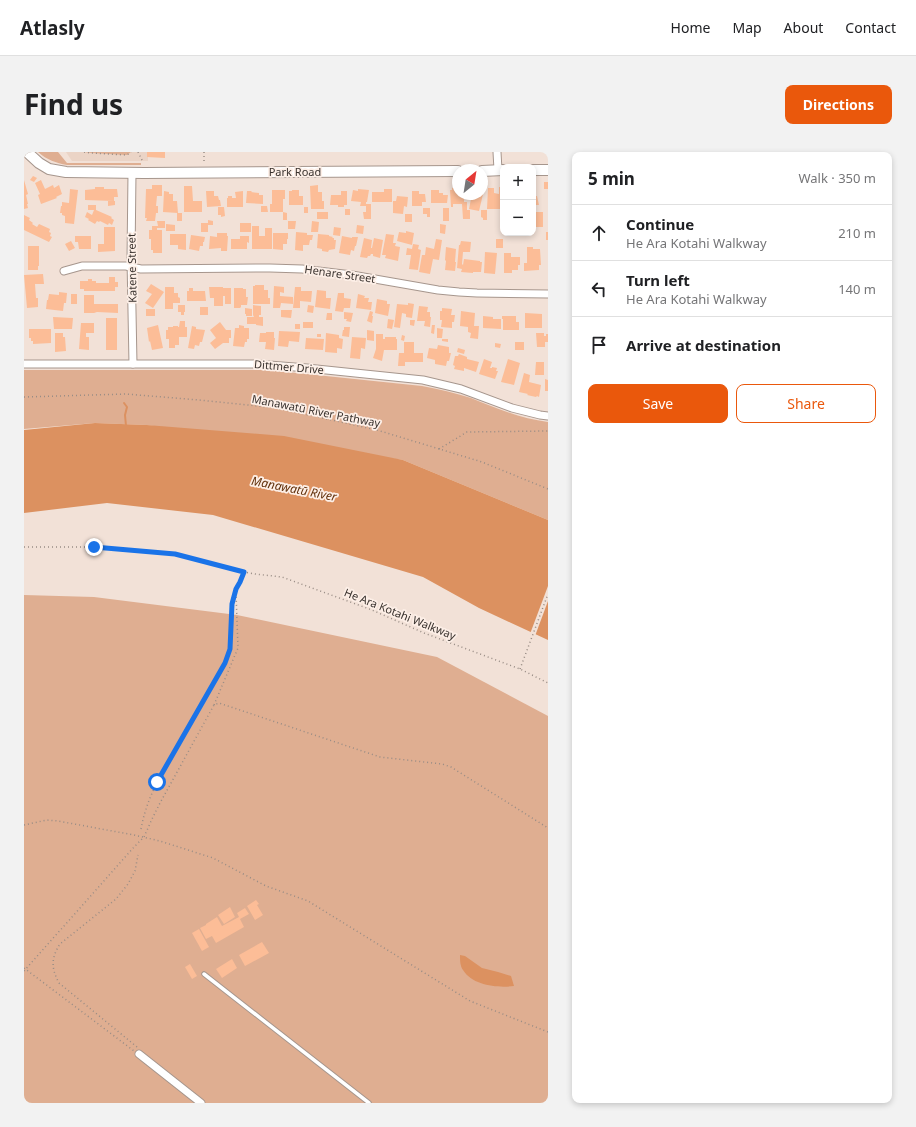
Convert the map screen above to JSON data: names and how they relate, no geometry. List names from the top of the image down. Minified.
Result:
{"streets":{"main road":["Park Road"],"street":["Katene Street","Henare Street","Dittmer Drive"],"path":["Manawatū River Pathway","He Ara Kotahi Walkway"]},"crossings":[["Park Road","Katene Street"],["Katene Street","Henare Street"],["Katene Street","Dittmer Drive"]],"water":["Manawatū River"],"north":"top right","page":{"header":"Atlasly","nav":["Home","Map","About","Contact"],"title":"Find us","buttons":["Directions",["Save","Share"]],"heading":["5 min","Walk · 350 m"],"map_buttons":["+","−"],"list":[["Continue","He Ara Kotahi Walkway","210 m"],["Turn left","He Ara Kotahi Walkway","140 m"],"Arrive at destination"]}}
